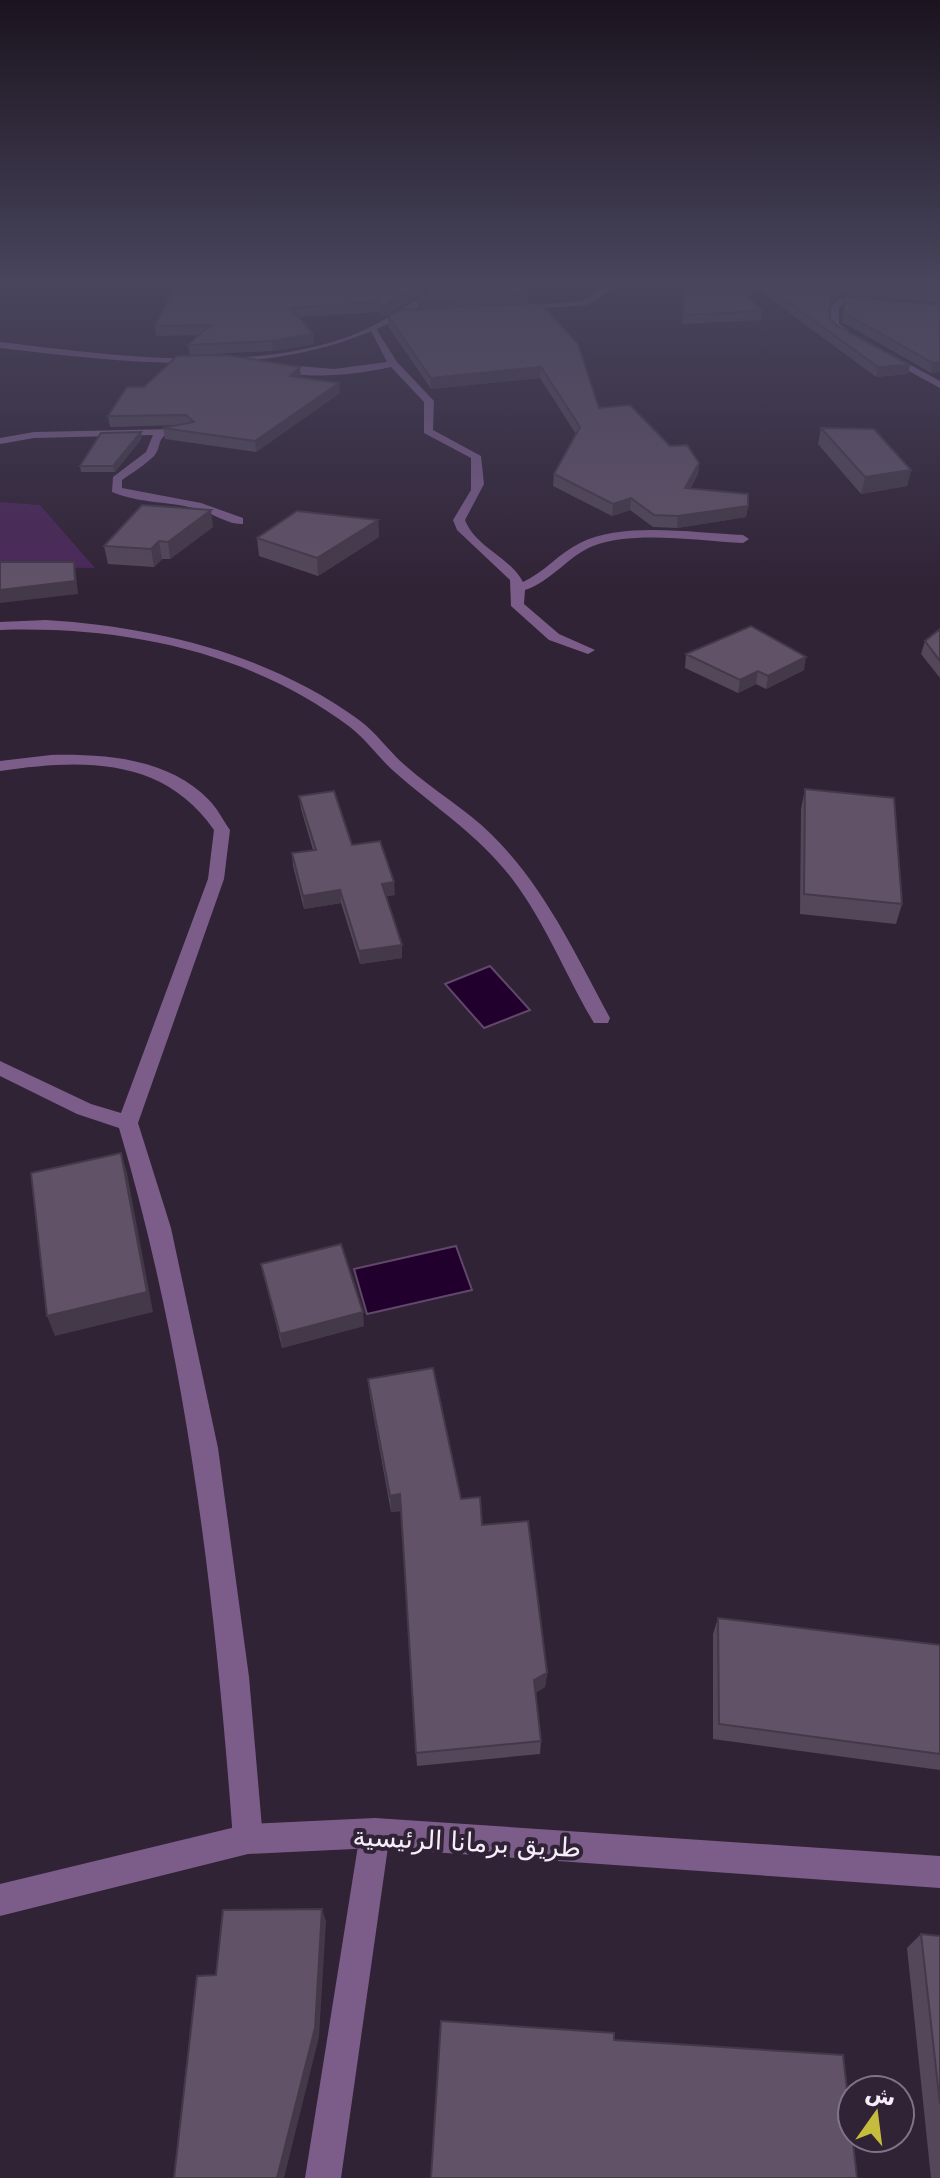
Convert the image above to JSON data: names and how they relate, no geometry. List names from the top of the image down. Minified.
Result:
{"streets":{"street":["طريق برمانا الرئيسية"]},"north":"top"}
